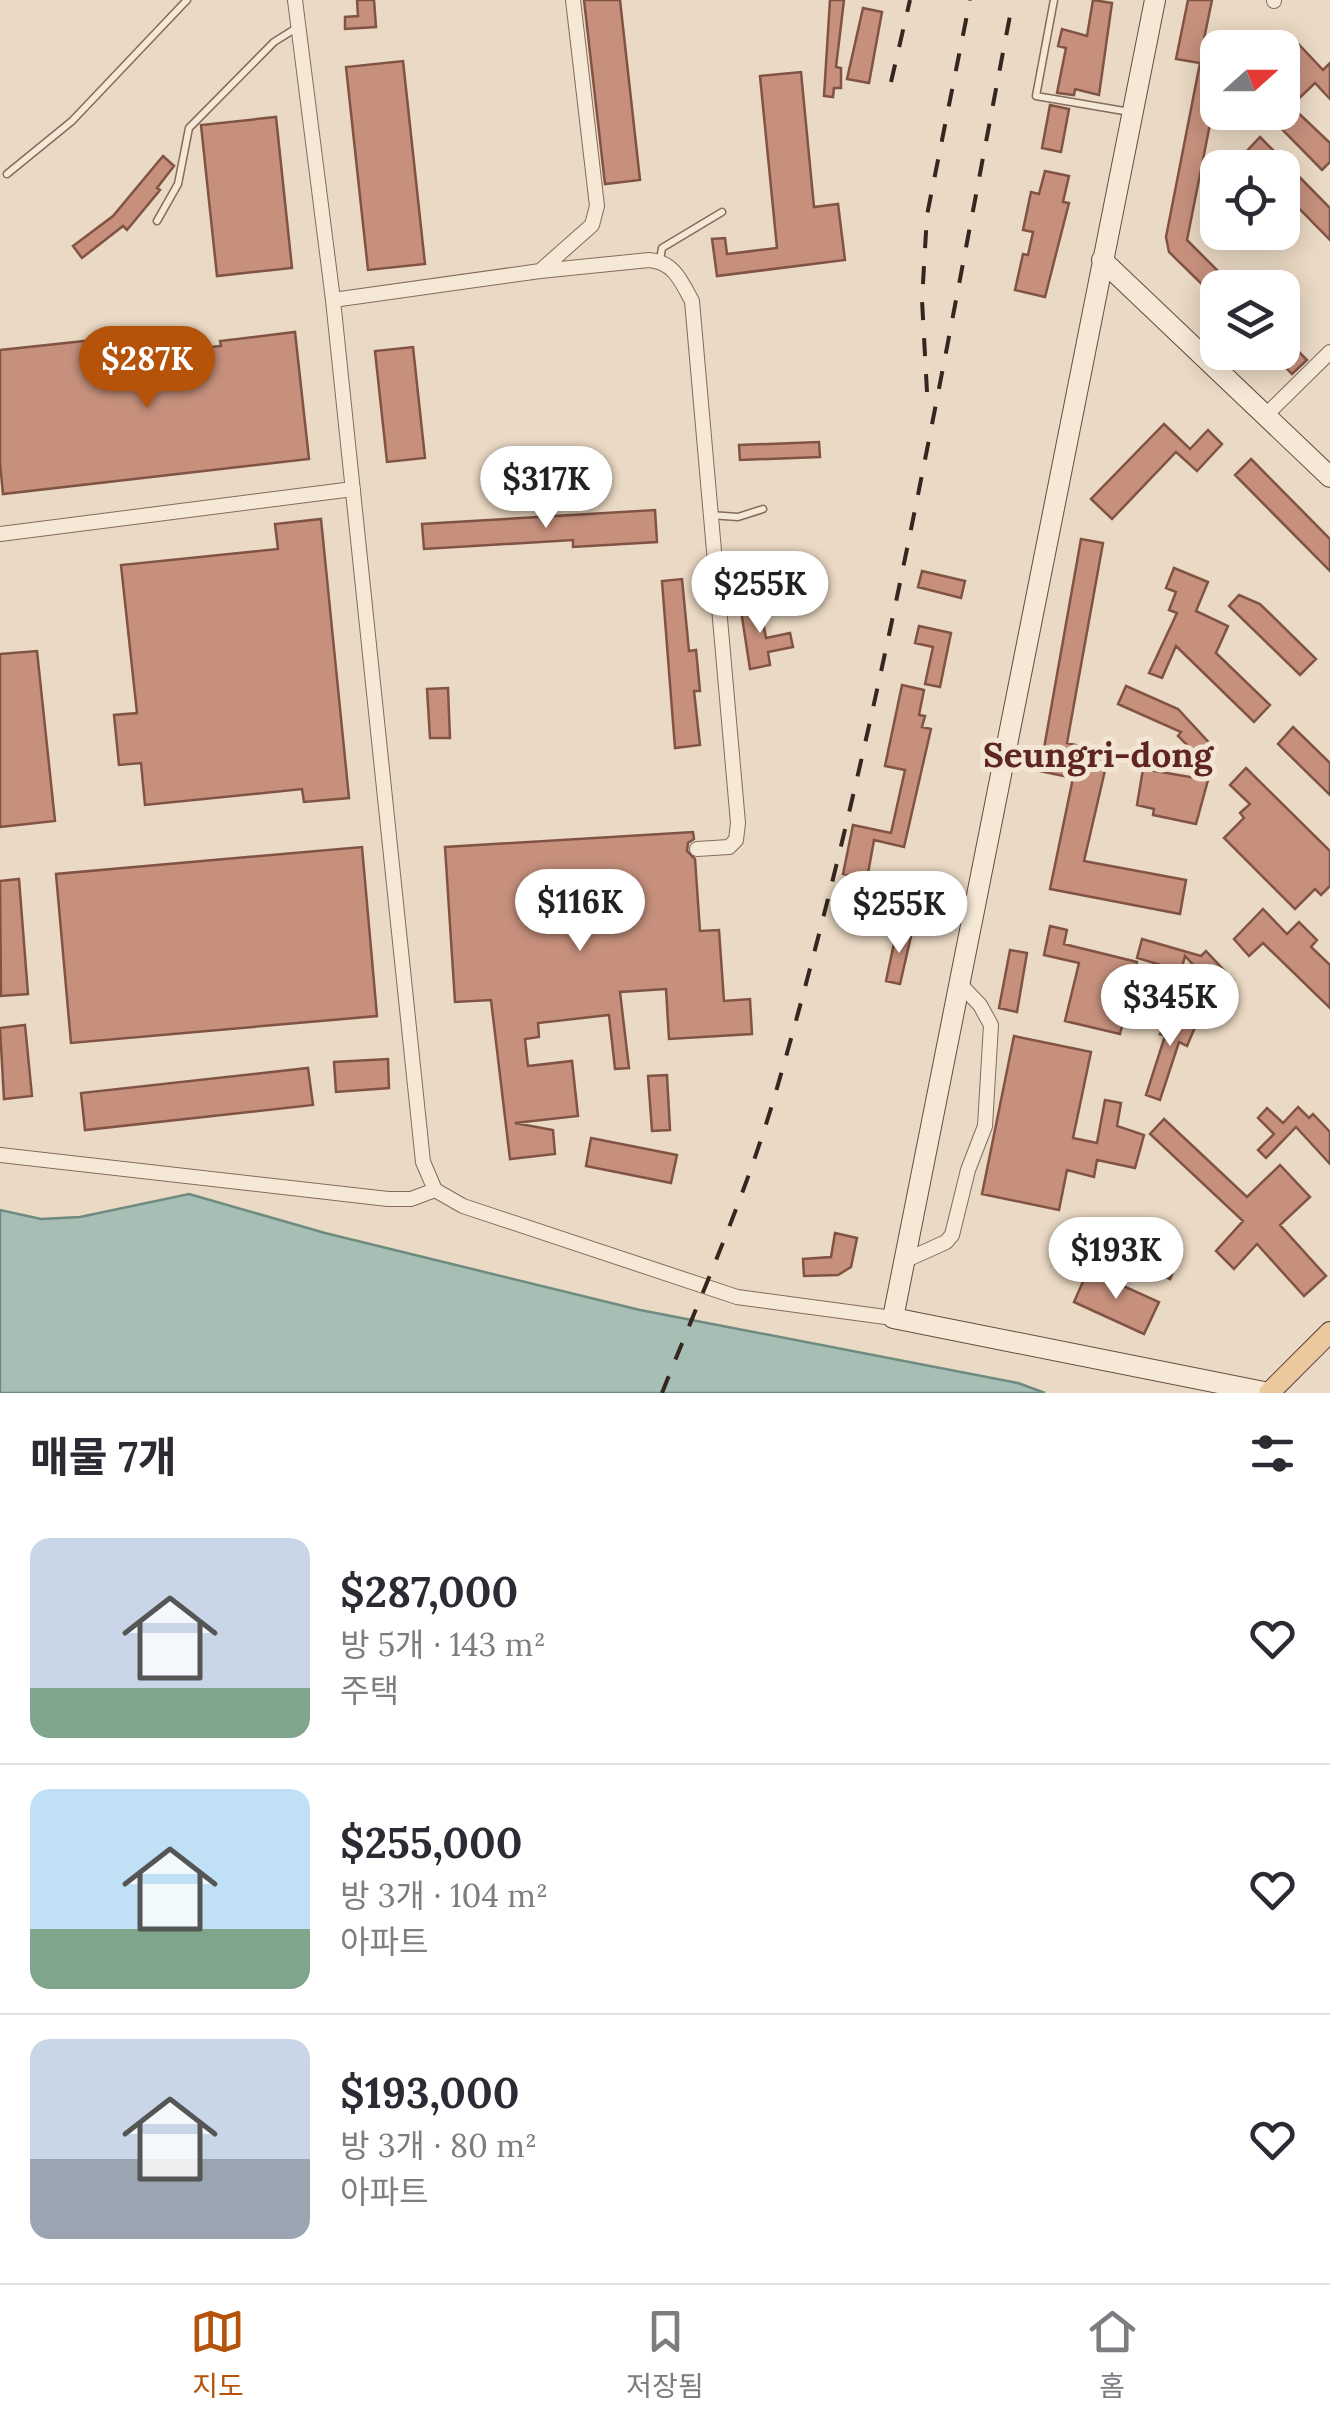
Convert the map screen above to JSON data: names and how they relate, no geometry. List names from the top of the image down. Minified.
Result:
{"districts":["Seungri-dong"],"north":"right","page":{"price":["$287K","$317K","$255K","$116K","$255K","$345K","$193K"],"heading":"매물 7개","list":[{"name":"$287,000","note":"방 5개 · 143 m² · 주택"},{"name":"$255,000","note":"방 3개 · 104 m² · 아파트"},{"name":"$193,000","note":"방 3개 · 80 m² · 아파트"}],"tabs":["지도","저장됨","홈"]}}
